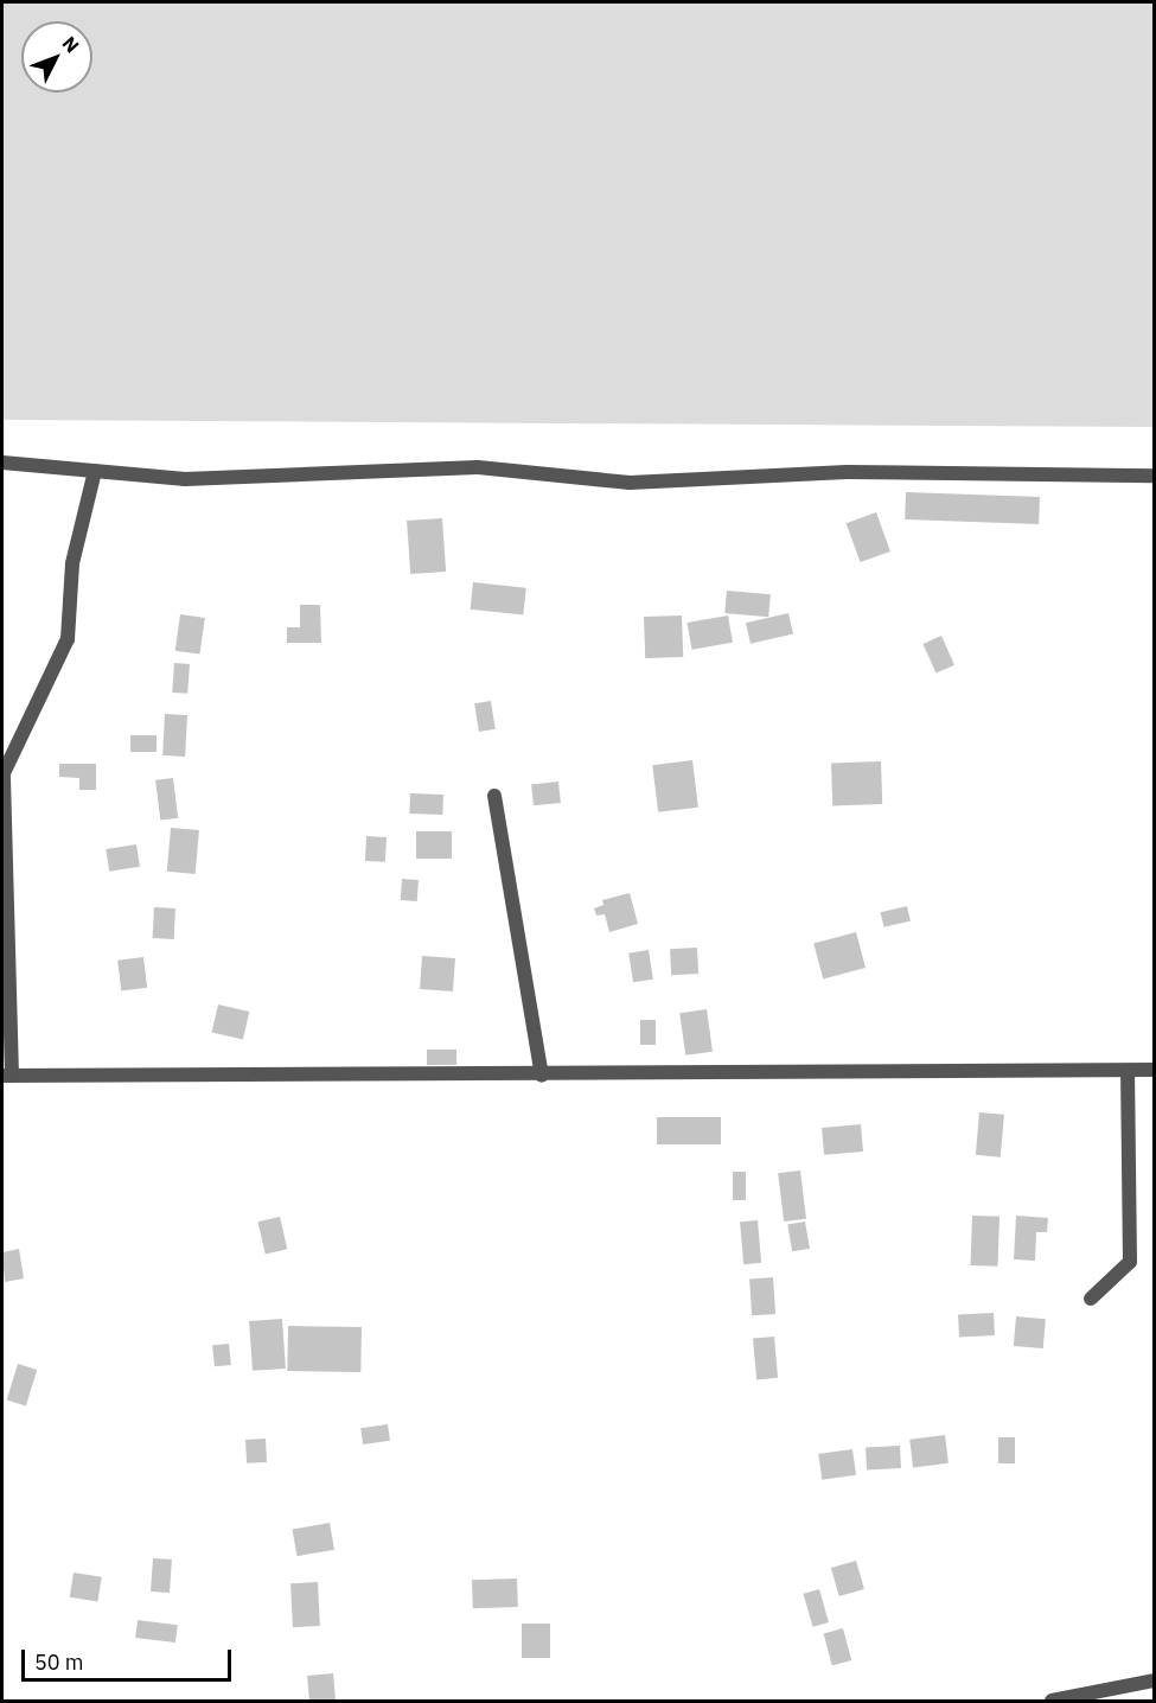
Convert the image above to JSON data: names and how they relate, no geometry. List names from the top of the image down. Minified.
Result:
{"scale_bar":"50 m","north":"top right"}
